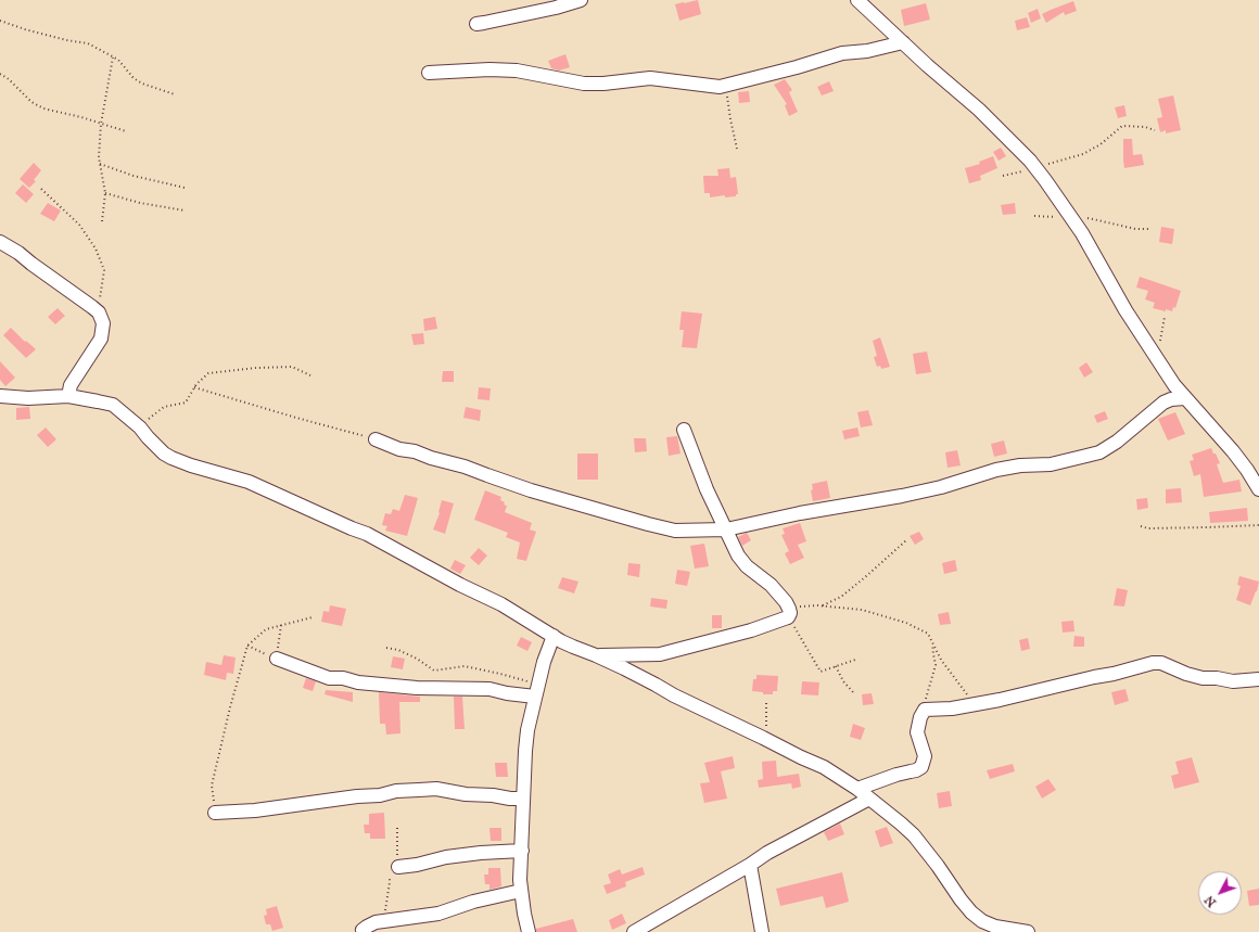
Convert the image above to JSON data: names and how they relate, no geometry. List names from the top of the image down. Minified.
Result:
{"north":"bottom left"}
